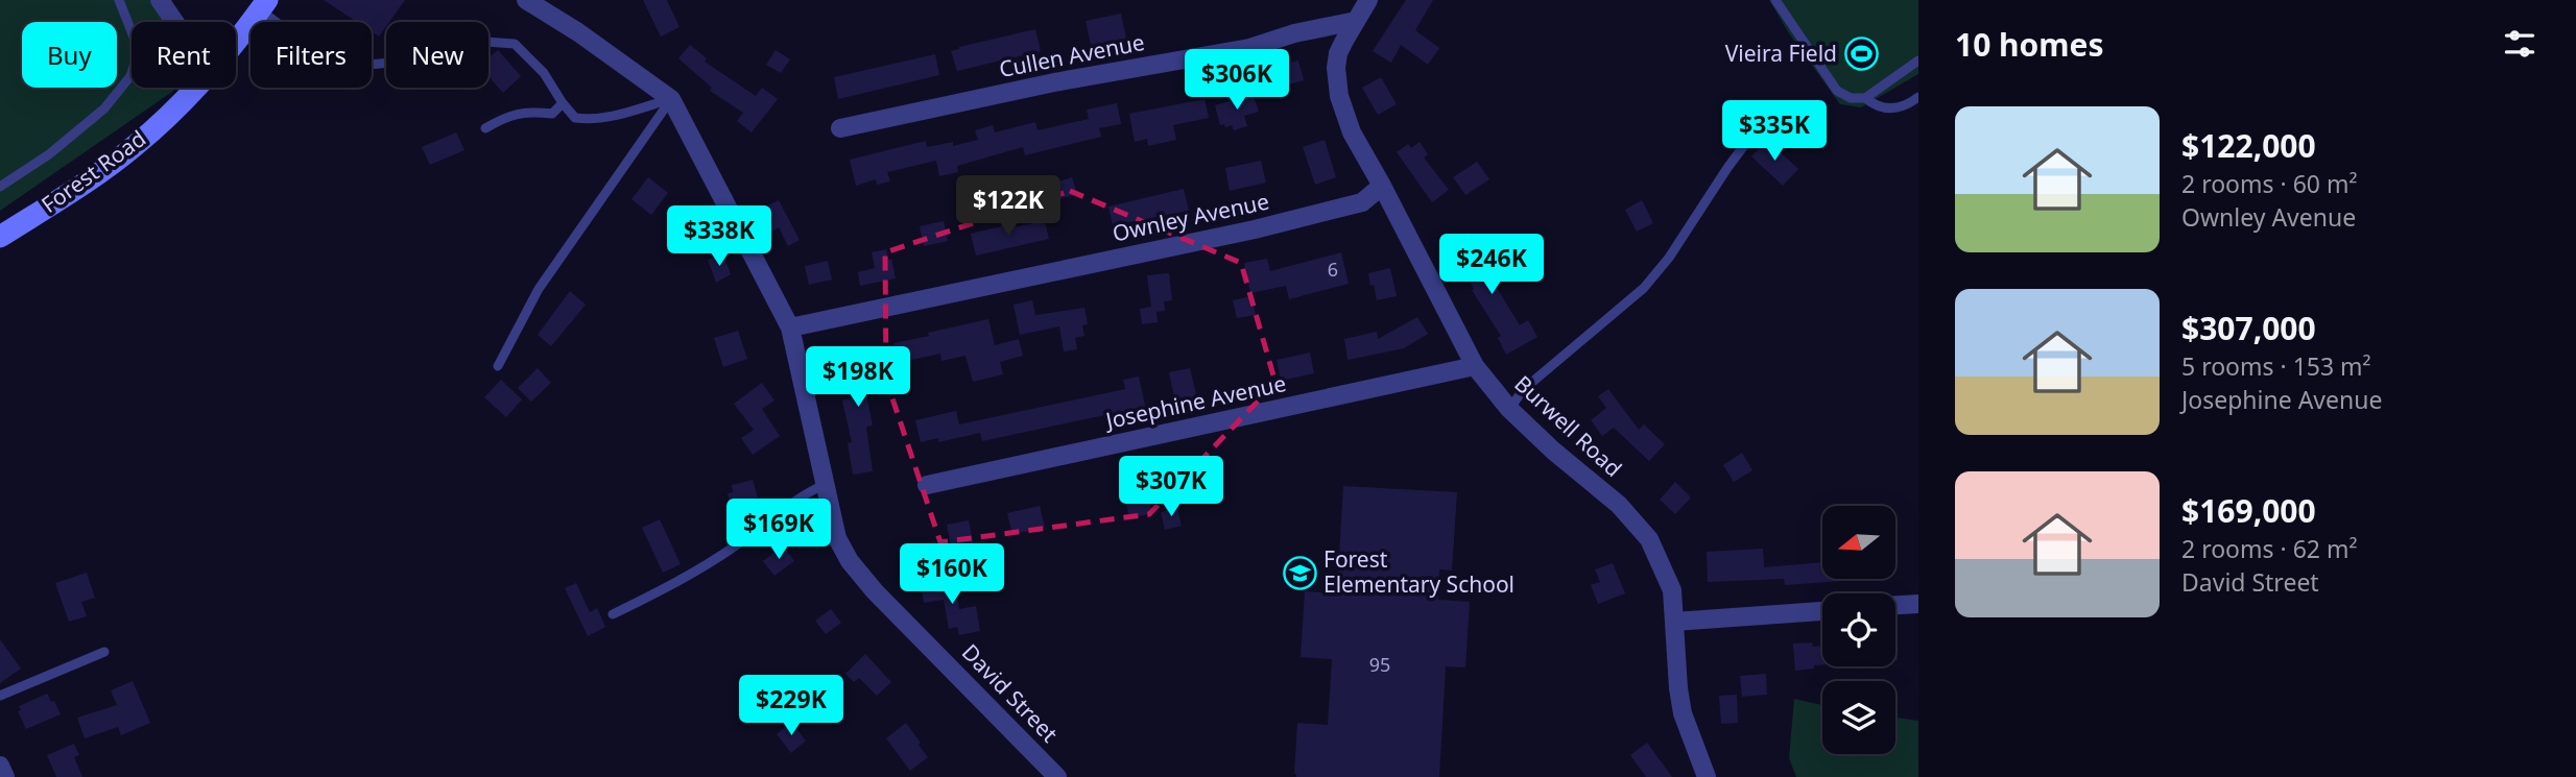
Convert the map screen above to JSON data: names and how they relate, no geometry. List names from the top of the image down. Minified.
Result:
{"streets":{"main road":["Forest Road"],"street":["Cullen Avenue","Ownley Avenue","Josephine Avenue","Burwell Road","David Street"]},"crossings":[["Cullen Avenue","Burwell Road"],["Ownley Avenue","Burwell Road"],["Ownley Avenue","David Street"],["Josephine Avenue","Burwell Road"]],"places":{"sports":["Vieira Field"],"school or university":["Forest Elementary School"]},"house_numbers":["6","95"],"north":"left","page":{"heading":"10 homes","chip":["Buy","Rent","Filters","New"],"price":["$306K","$335K","$122K","$338K","$246K","$198K","$307K","$169K","$160K","$229K"],"list":[{"name":"$122,000","note":"2 rooms · 60 m² · Ownley Avenue"},{"name":"$307,000","note":"5 rooms · 153 m² · Josephine Avenue"},{"name":"$169,000","note":"2 rooms · 62 m² · David Street"}]}}
